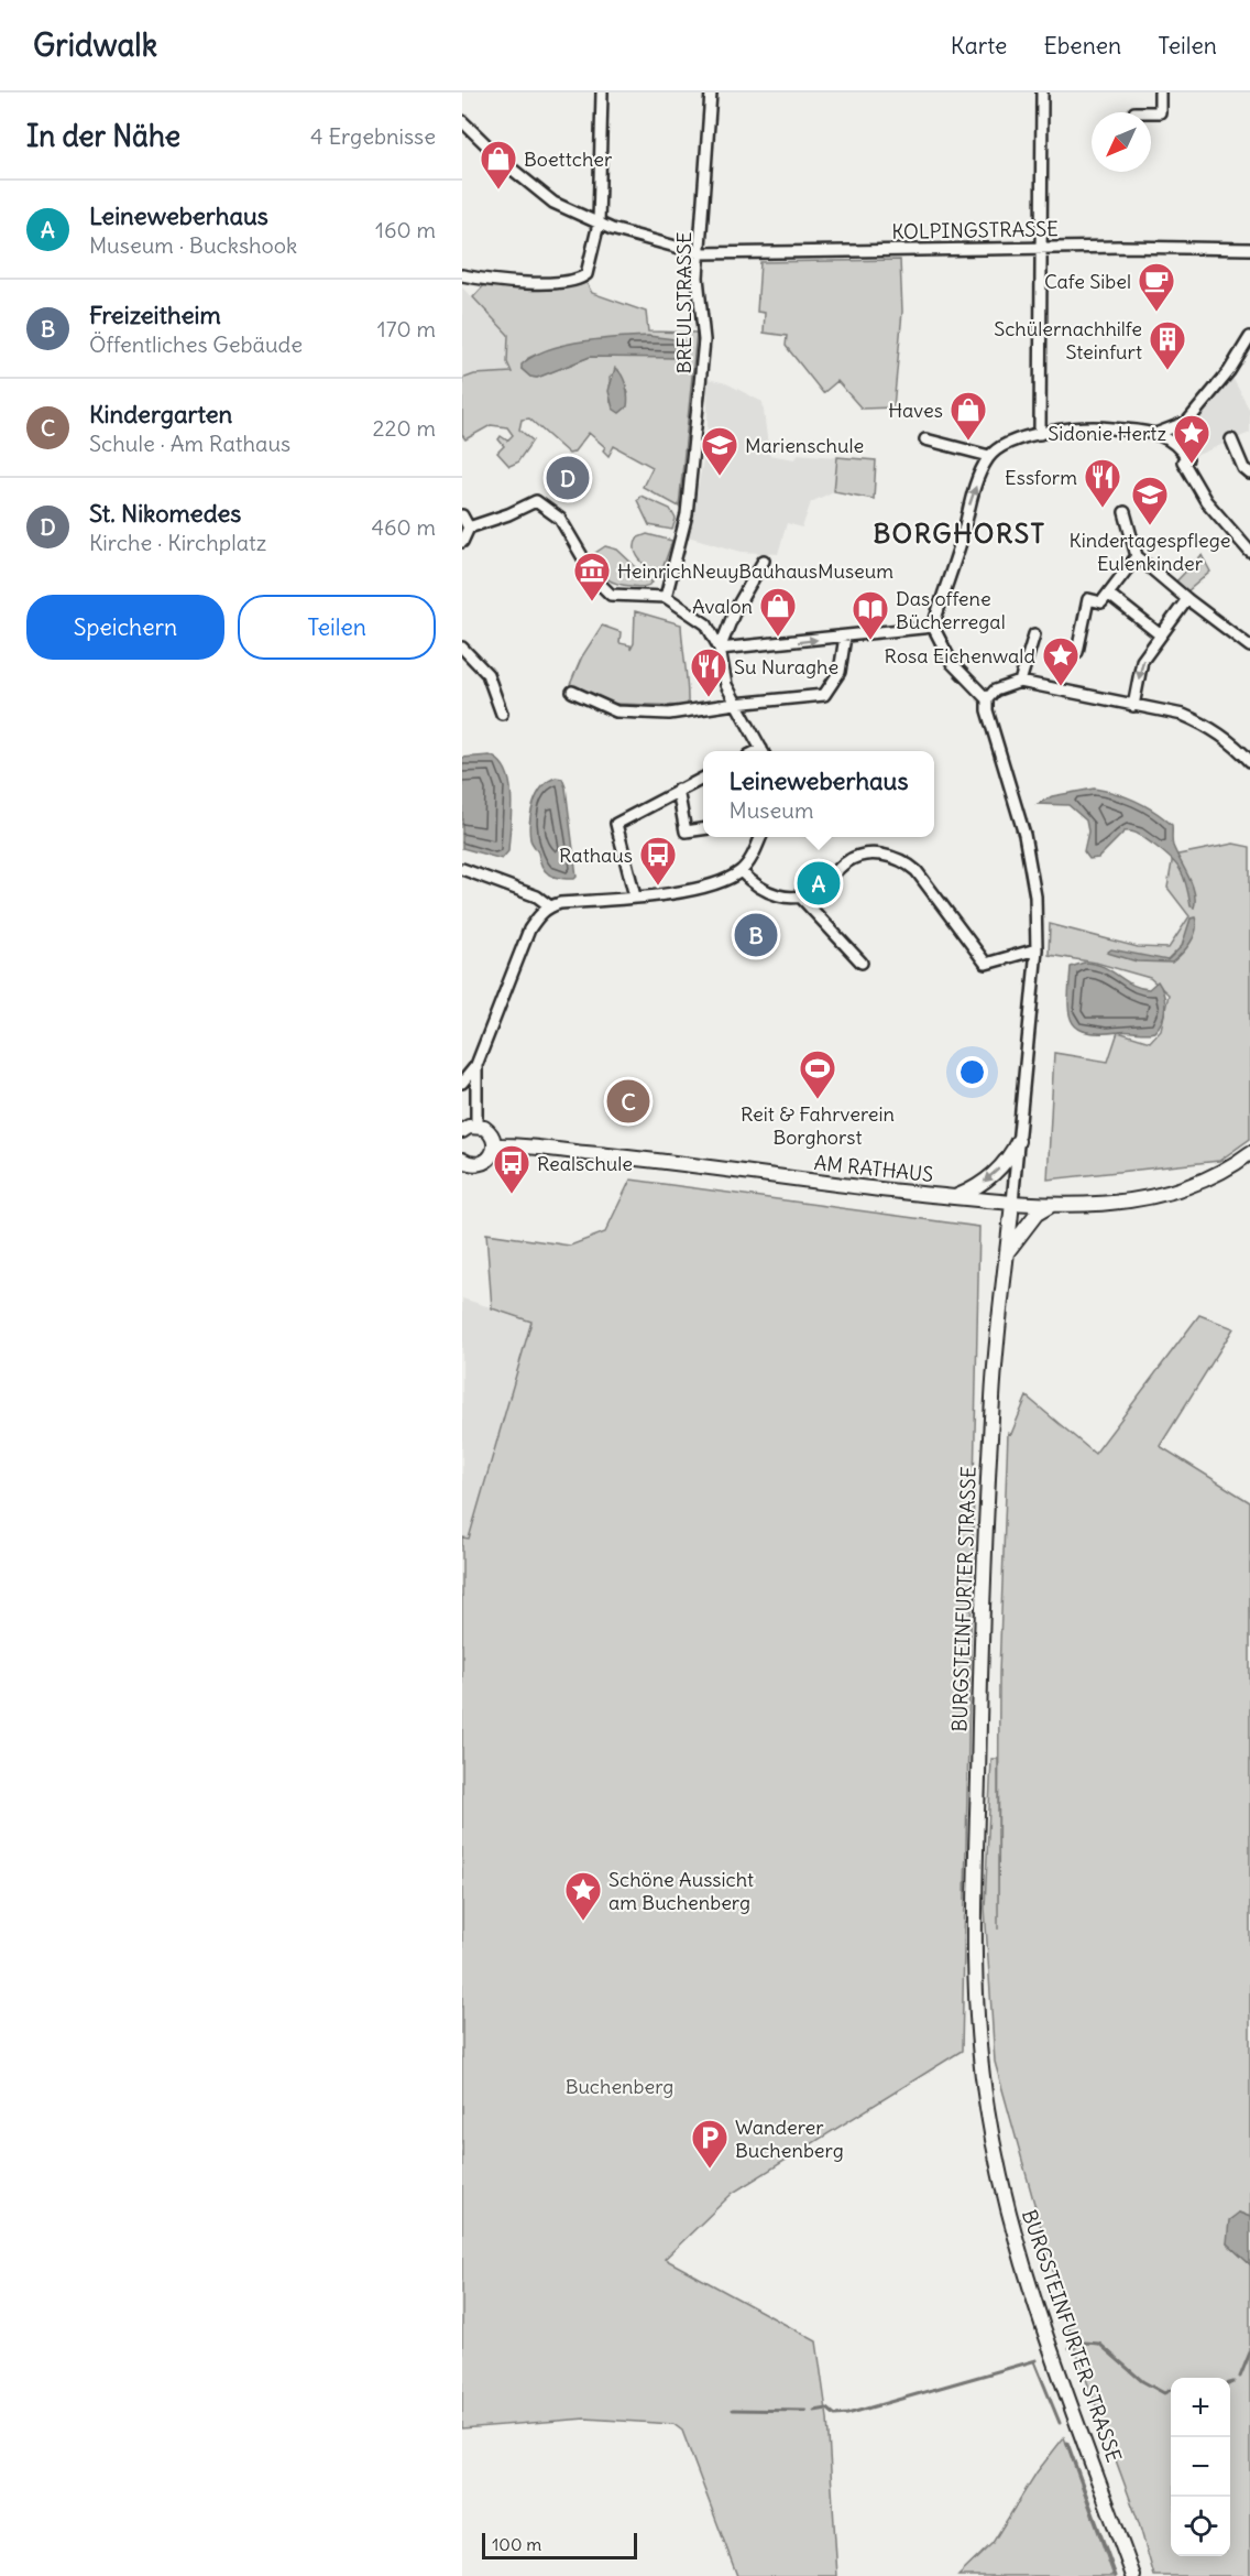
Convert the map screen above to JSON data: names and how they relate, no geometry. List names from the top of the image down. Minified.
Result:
{"streets":{"main road":["AM RATHAUS","BURGSTEINFURTER STRASSE"],"street":["KOLPINGSTRASSE","BREULSTRASSE"]},"crossings":[["KOLPINGSTRASSE","BREULSTRASSE"],["AM RATHAUS","BURGSTEINFURTER STRASSE"]],"districts":["BORGHORST"],"parks":["Buchenberg"],"places":{"shop":["Boettcher","Haves","Avalon"],"cafe":["Cafe Sibel"],"building":["Schülernachhilfe Steinfurt"],"place":["Sidonie Hertz","Rosa Eichenwald","Schöne Aussicht am Buchenberg"],"school or university":["Marienschule","Kindertagespflege Eulenkinder"],"restaurant":["Essform","Su Nuraghe"],"museum":["HeinrichNeuyBauhausMuseum"],"library":["Das offene Bücherregal"],"bus stop":["Rathaus","Realschule"],"sports":["Reit & Fahrverein Borghorst"],"parking":["Wanderer Buchenberg"]},"scale_bar":"100 m","north":"bottom left","page":{"header":"Gridwalk","nav":["Karte","Ebenen","Teilen"],"heading":["In der Nähe","4 Ergebnisse"],"list":[{"mark":"A","name":"Leineweberhaus","note":"Museum · Buckshook","value":"160 m"},{"mark":"B","name":"Freizeitheim","note":"Öffentliches Gebäude","value":"170 m"},{"mark":"C","name":"Kindergarten","note":"Schule · Am Rathaus","value":"220 m"},{"mark":"D","name":"St. Nikomedes","note":"Kirche · Kirchplatz","value":"460 m"}],"pins":["D","A","B","C"],"buttons":["Speichern","Teilen"],"popup":["Leineweberhaus","Museum"],"map_buttons":["+","−"],"scale":"100 m"}}
